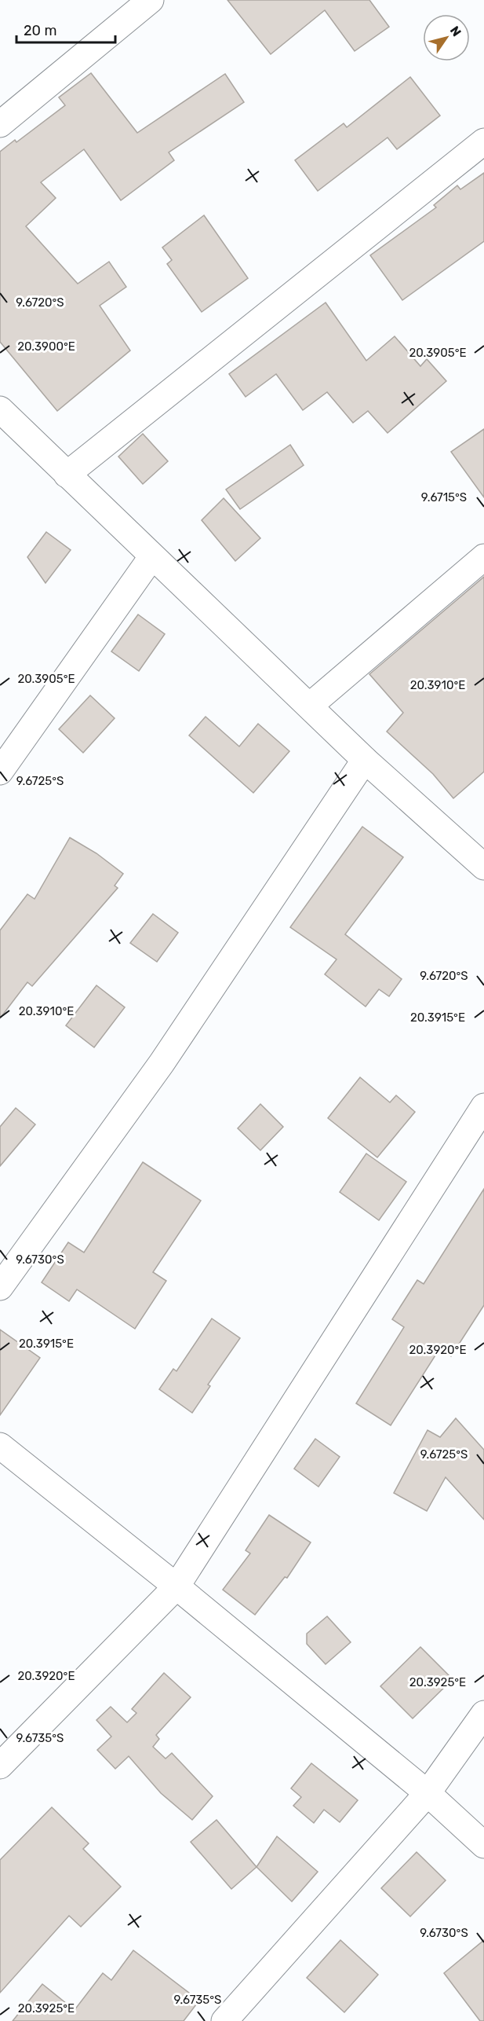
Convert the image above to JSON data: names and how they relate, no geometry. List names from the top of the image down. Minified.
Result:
{"scale_bar":"20 m","north":"top right","coordinates":["9.6720°S","20.3900°E","20.3905°E","9.6715°S","20.3910°E","9.6725°S","20.3915°E","9.6730°S","20.3920°E","20.3925°E","9.6735°S"]}
